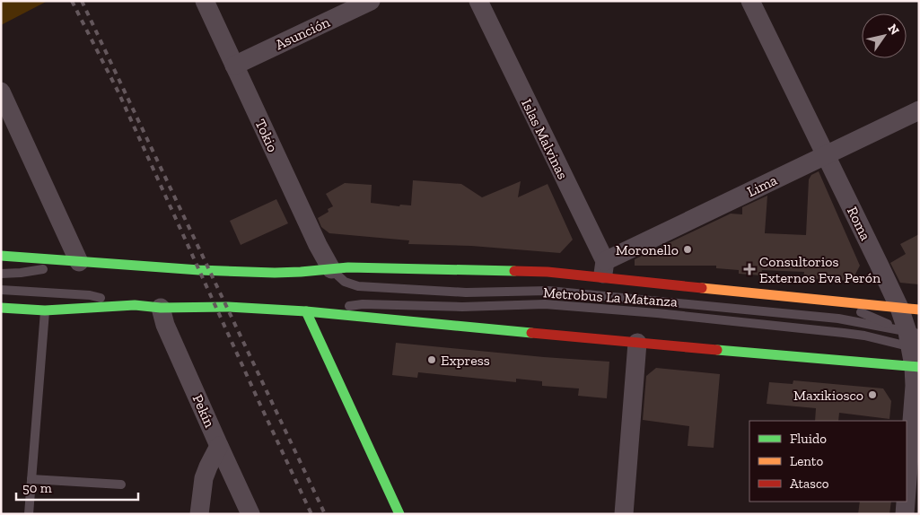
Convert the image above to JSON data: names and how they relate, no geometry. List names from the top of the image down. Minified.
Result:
{"streets":{"street":["Asunción","Tokio","Islas Malvinas","Lima","Roma","Pekín"],"lane":["Metrobus La Matanza"]},"crossings":[["Asunción","Tokio"],["Tokio","Metrobus La Matanza"],["Islas Malvinas","Lima"],["Lima","Roma"],["Roma","Metrobus La Matanza"]],"places":{"other":["Moronello","Express","Maxikiosco"],"health":["Consultorios Externos Eva Perón"]},"legend":["Fluido","Lento","Atasco"],"scale_bar":"50 m","north":"top right"}
